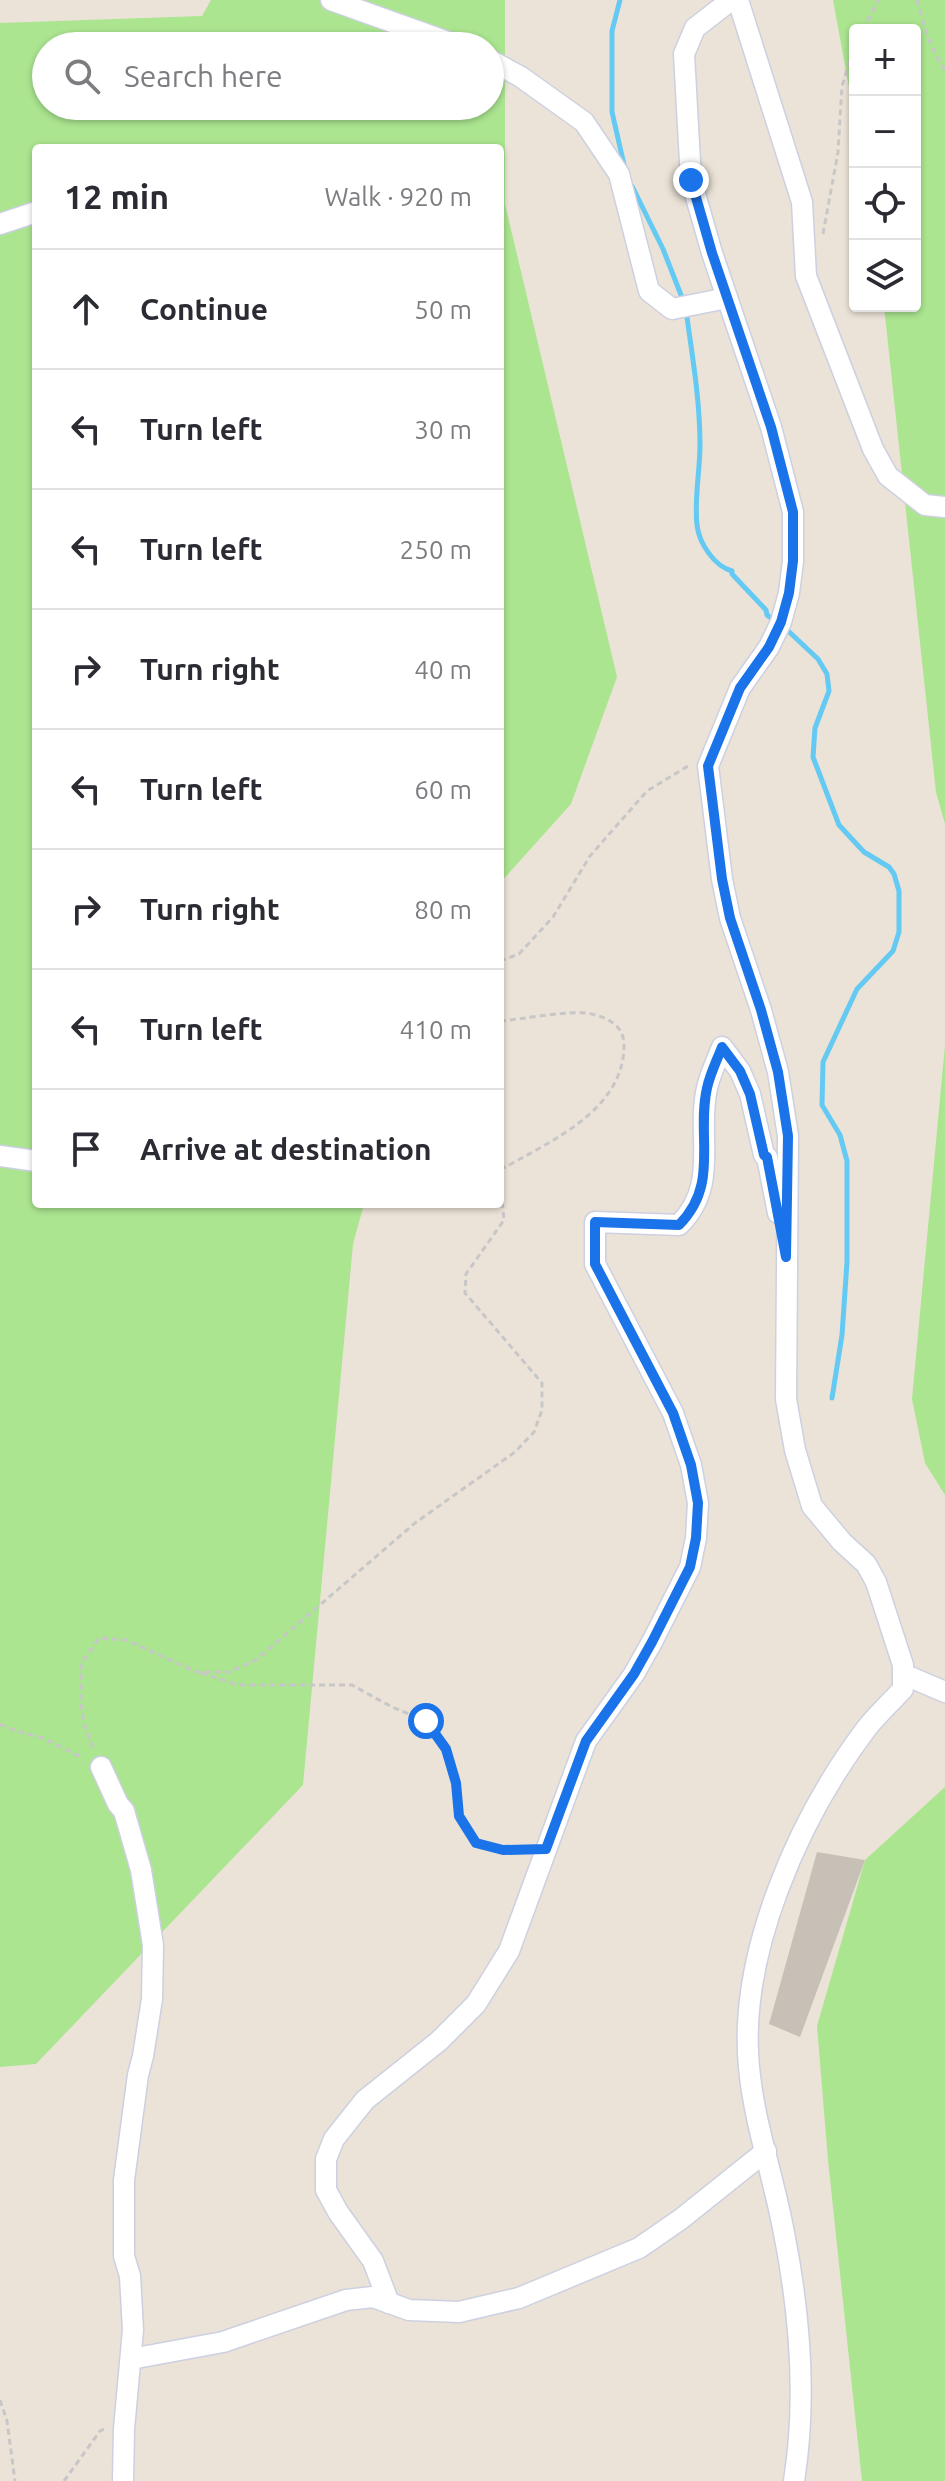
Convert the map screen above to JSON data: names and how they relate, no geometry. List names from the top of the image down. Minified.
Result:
{"page":{"map_buttons":["+","−"],"search":"Search here","heading":["12 min","Walk · 920 m"],"list":[["Continue","50 m"],["Turn left","30 m"],["Turn left","250 m"],["Turn right","40 m"],["Turn left","60 m"],["Turn right","80 m"],["Turn left","410 m"],"Arrive at destination"]}}
